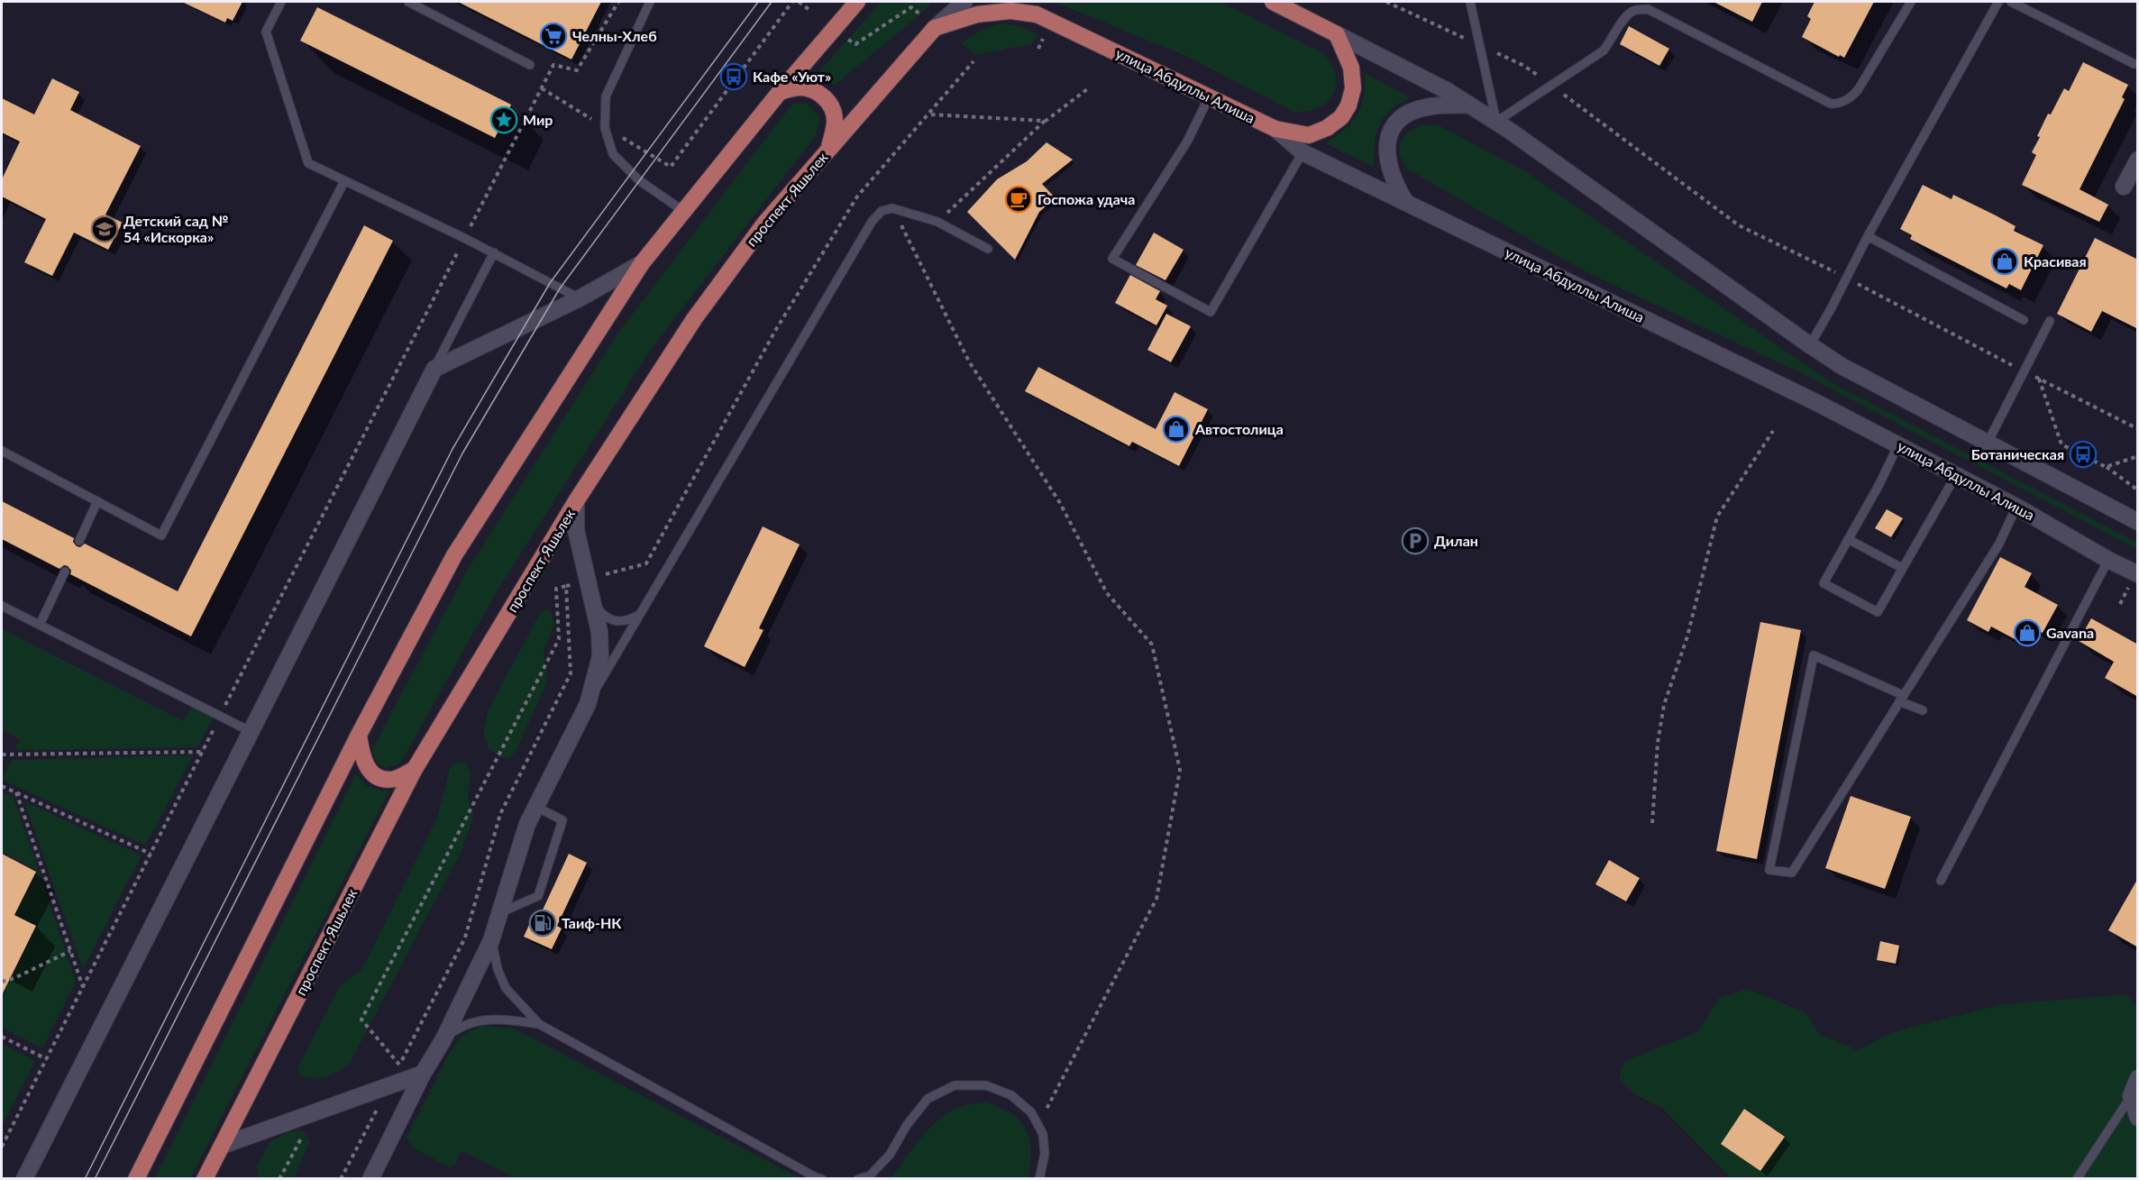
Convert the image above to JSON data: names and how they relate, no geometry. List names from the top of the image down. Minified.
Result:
{"streets":{"main road":["улица Абдуллы Алиша","проспект Яшьлек"]},"places":{"supermarket":["Челны-Хлеб"],"bus stop":["Кафе «Уют»","Ботаническая"],"place":["Мир"],"cafe":["Госпожа удача"],"school or university":["Детский сад № 54 «Искорка»"],"shop":["Красивая","Автостолица","Gavana"],"parking":["Дилан"],"fuel station":["Таиф-НК"]}}
